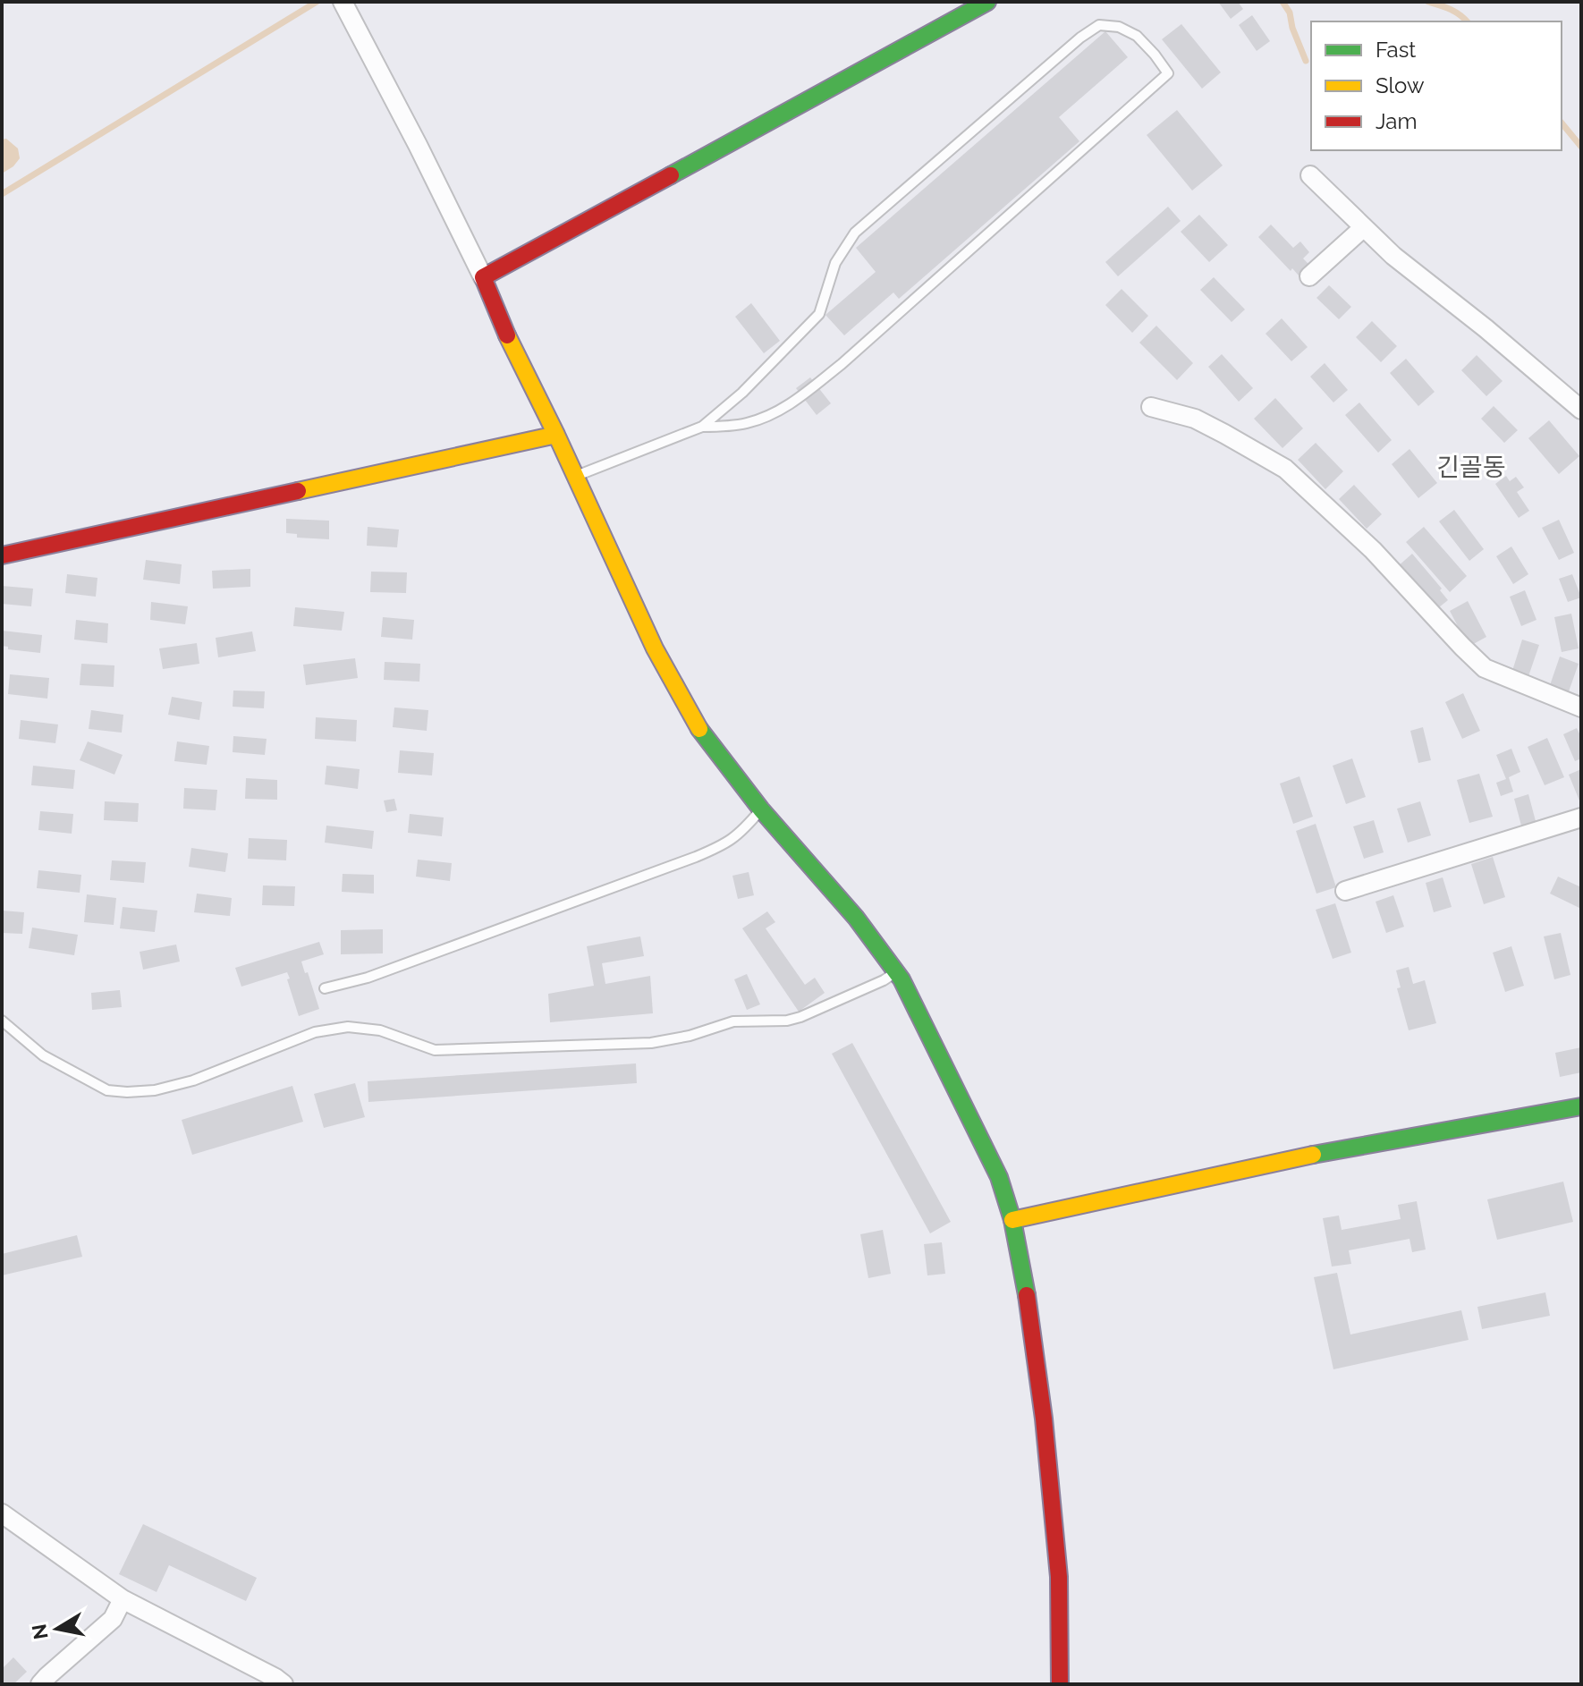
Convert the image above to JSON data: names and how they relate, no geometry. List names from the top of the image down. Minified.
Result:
{"districts":["긴골동"],"legend":["Fast","Slow","Jam"],"north":"left"}
